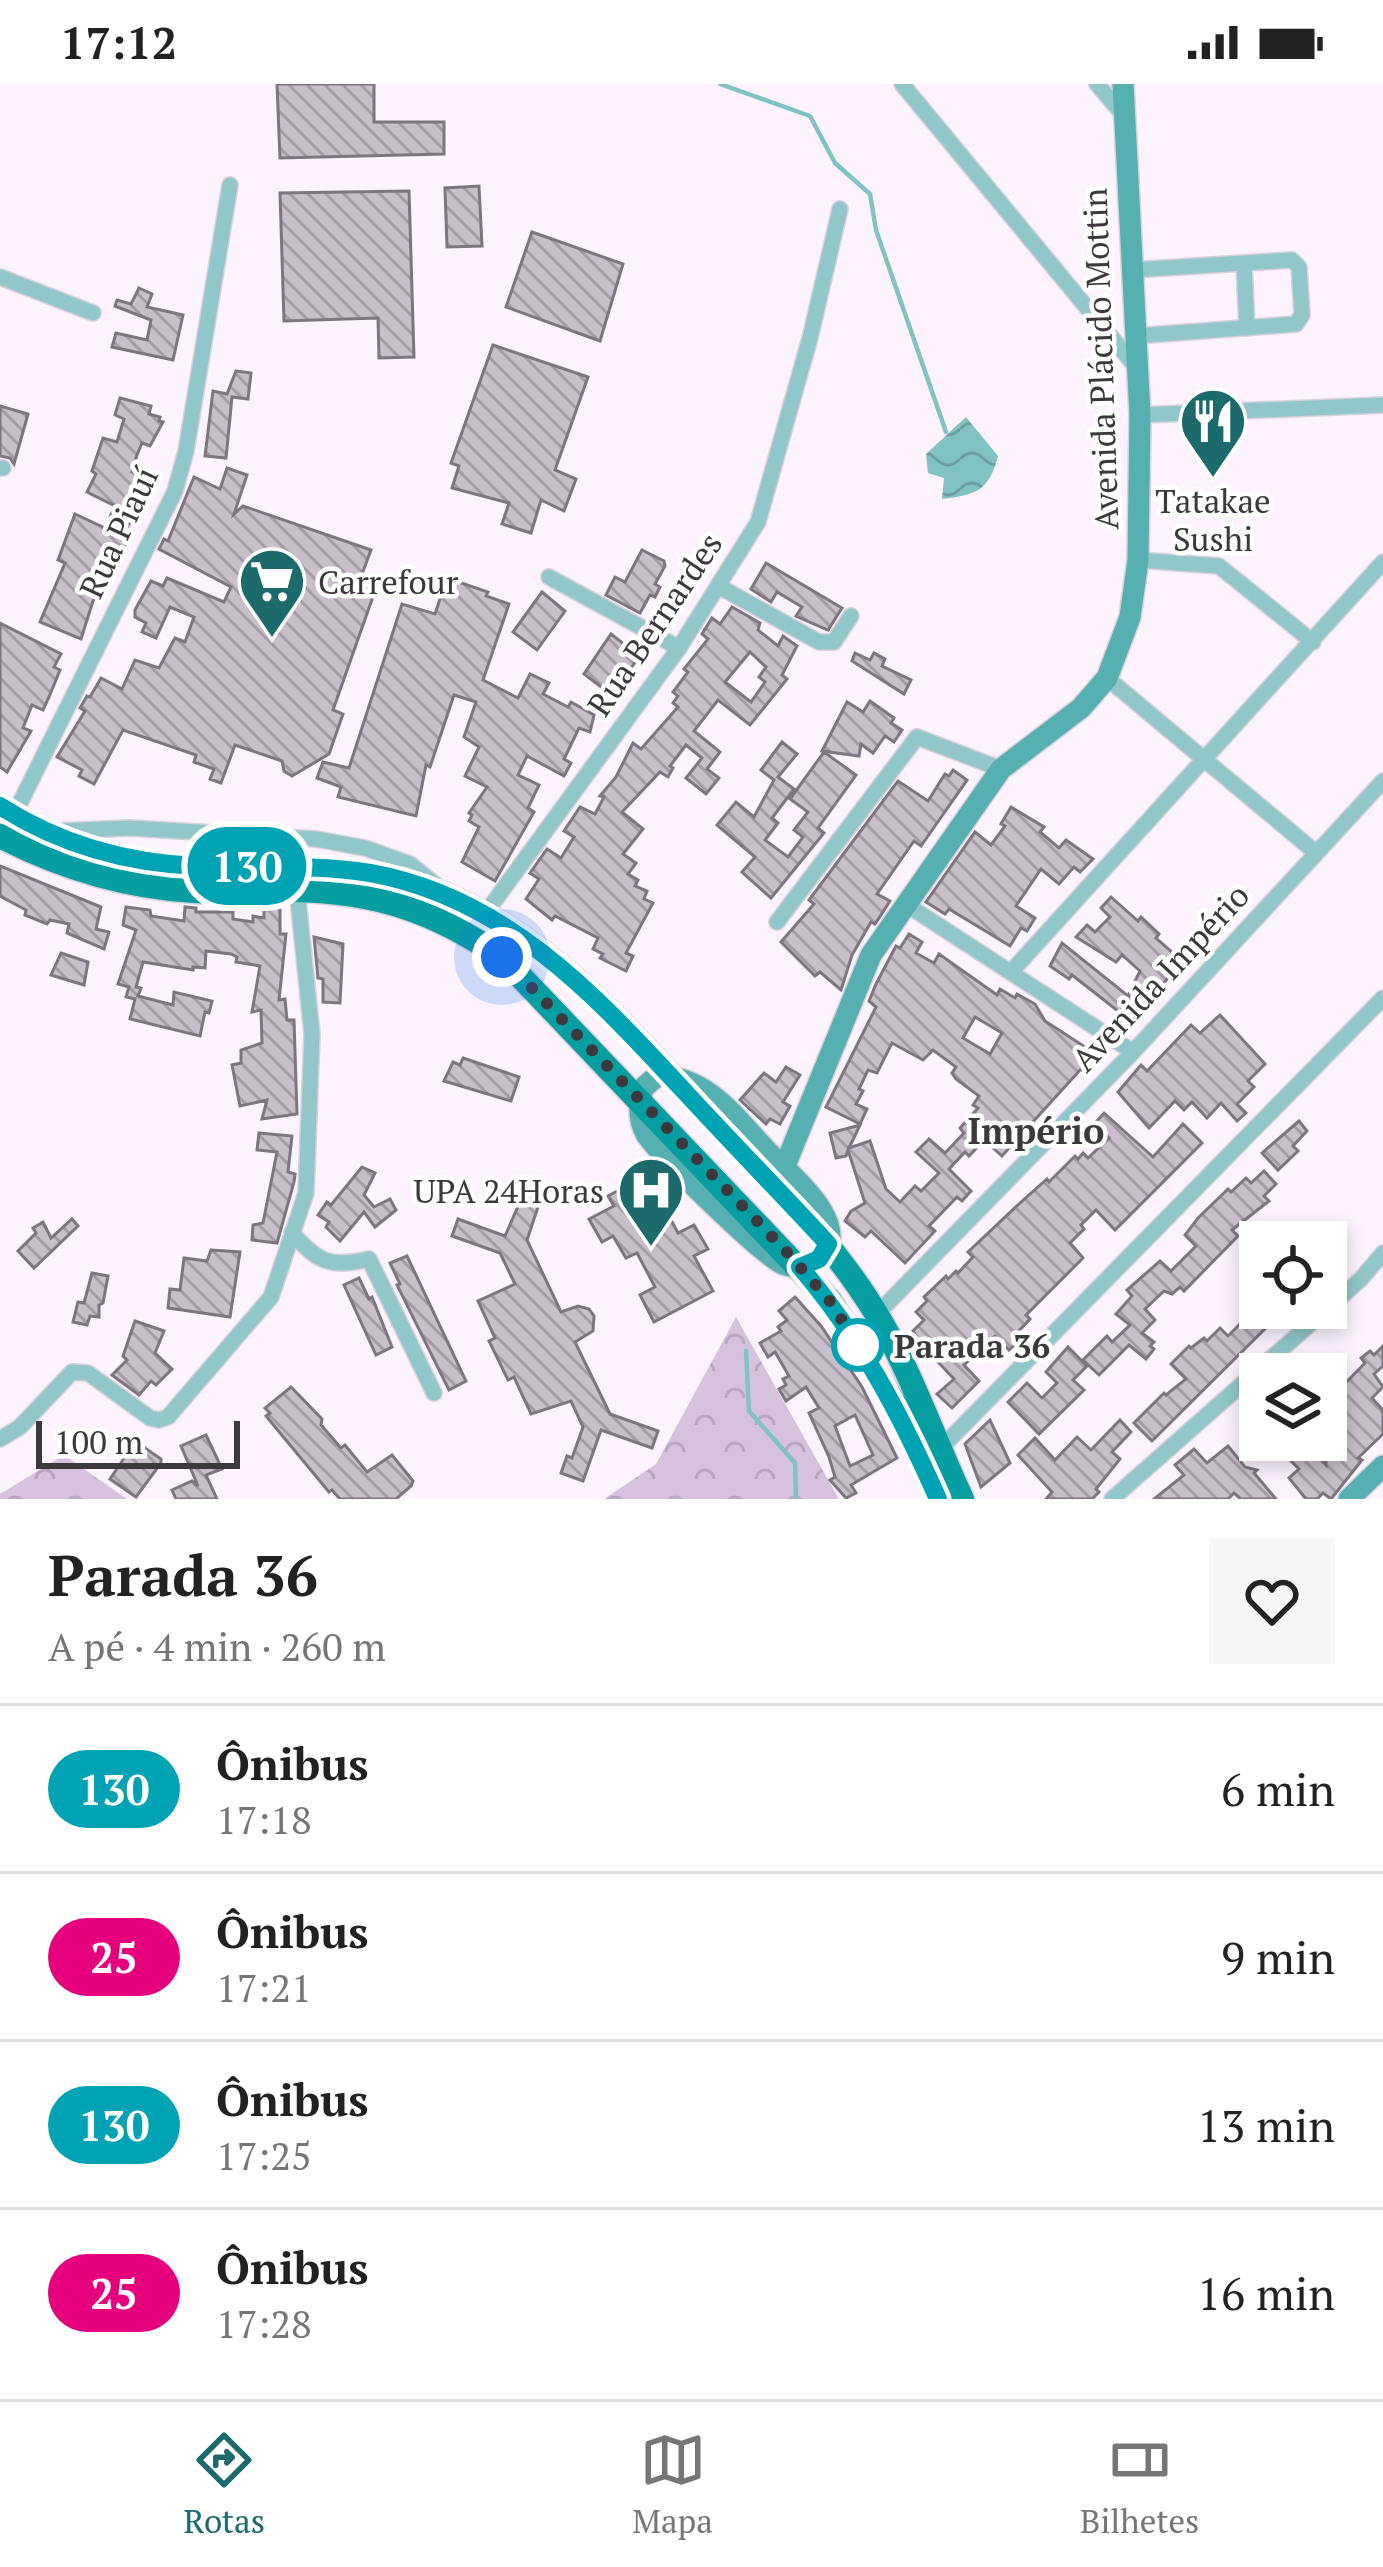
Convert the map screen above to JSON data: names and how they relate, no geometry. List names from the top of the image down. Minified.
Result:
{"streets":{"main road":["Avenida Plácido Mottin"],"street":["Rua Piauí","Rua Bernardes","Avenida Império"]},"districts":["Império"],"places":{"restaurant":["Tatakae Sushi"],"supermarket":["Carrefour"],"hospital":["UPA 24Horas"],"other":["Parada 36"]},"lines":["bus line 130"],"scale_bar":"100 m","page":{"status":"17:12","on_map":"130","scale":"100 m","heading":["Parada 36","A pé · 4 min · 260 m"],"list":[{"mark":"130","name":"Ônibus","note":"17:18","value":"6 min"},{"mark":"25","name":"Ônibus","note":"17:21","value":"9 min"},{"mark":"130","name":"Ônibus","note":"17:25","value":"13 min"},{"mark":"25","name":"Ônibus","note":"17:28","value":"16 min"}],"tabs":["Rotas","Mapa","Bilhetes"]}}
